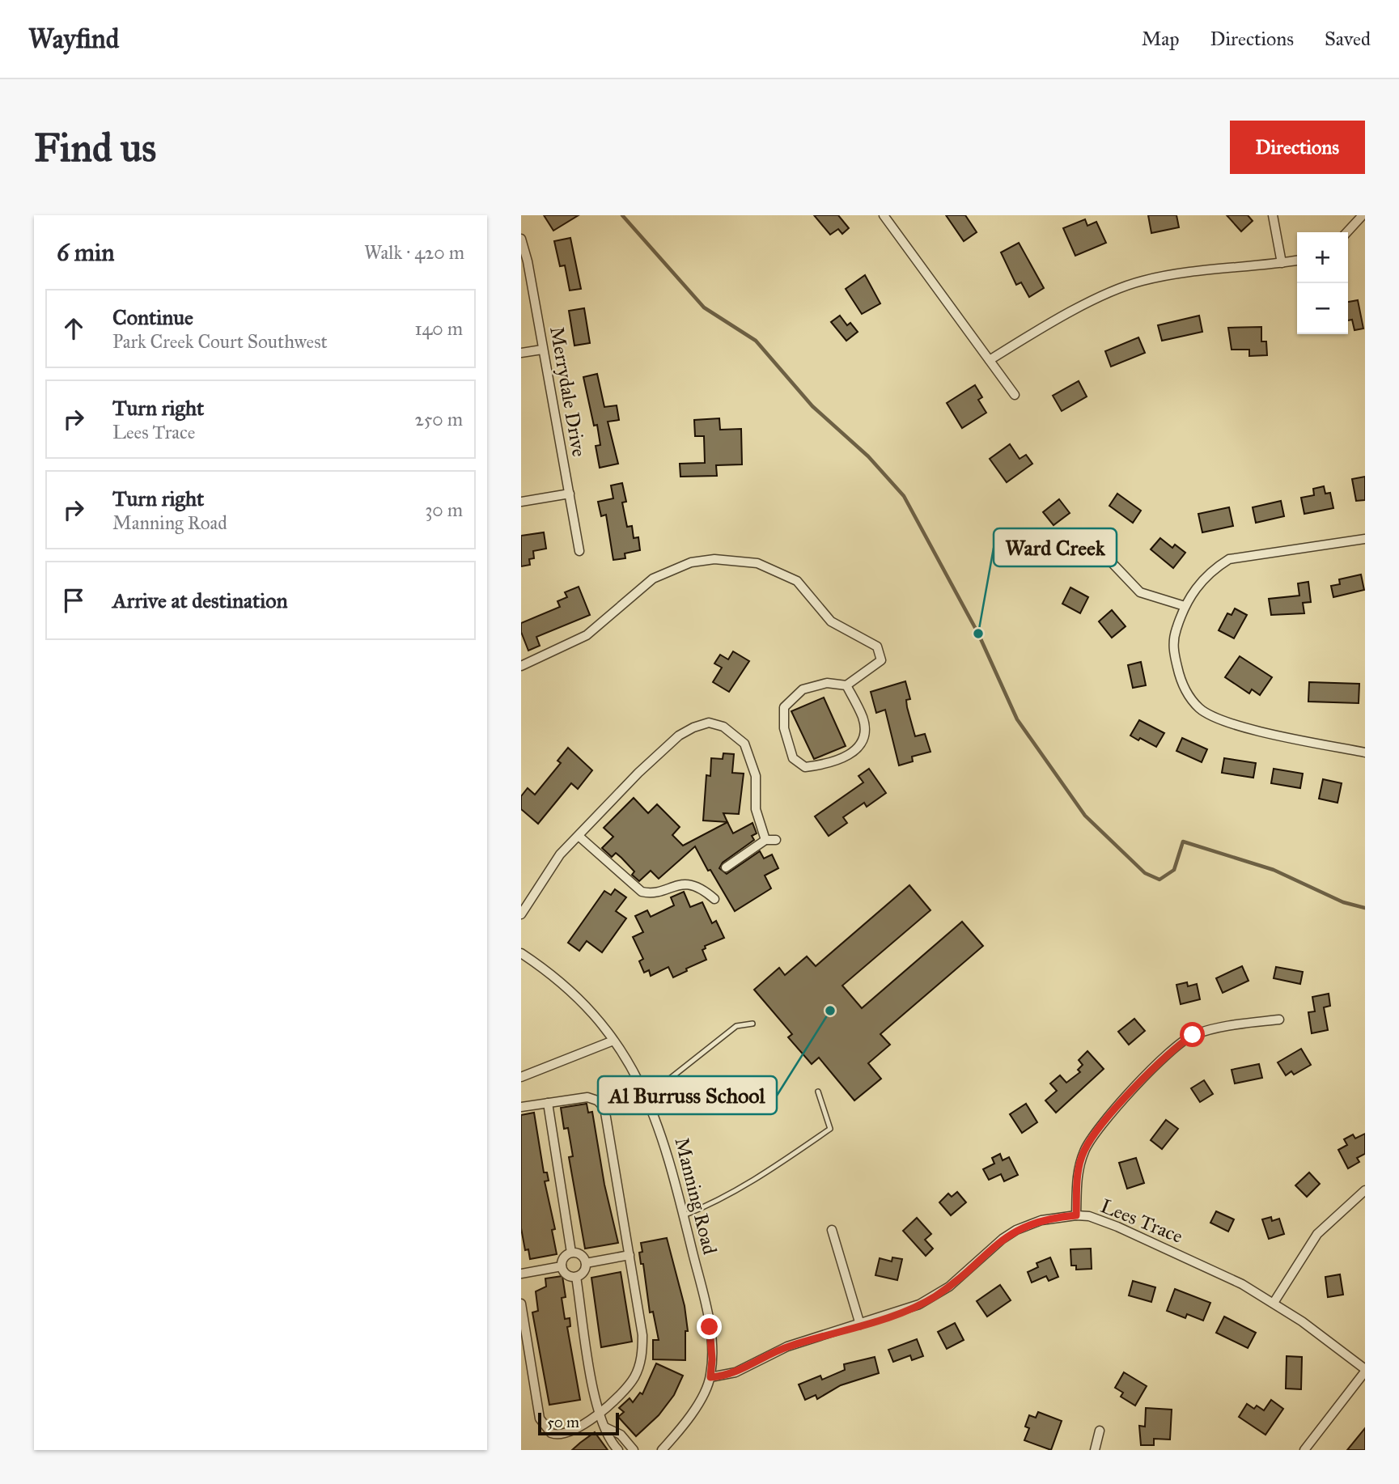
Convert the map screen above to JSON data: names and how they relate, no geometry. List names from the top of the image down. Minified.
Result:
{"streets":{"street":["Merrydale Drive","Manning Road","Lees Trace"]},"crossings":[["Manning Road","Lees Trace"]],"places":["Ward Creek","Al Burruss School"],"scale_bar":"50 m","page":{"header":"Wayfind","nav":["Map","Directions","Saved"],"buttons":"Directions","title":"Find us","heading":["6 min","Walk · 420 m"],"map_buttons":["+","−"],"list":[["Continue","Park Creek Court Southwest","140 m"],["Turn right","Lees Trace","250 m"],["Turn right","Manning Road","30 m"],"Arrive at destination"],"scale":"50 m"}}
